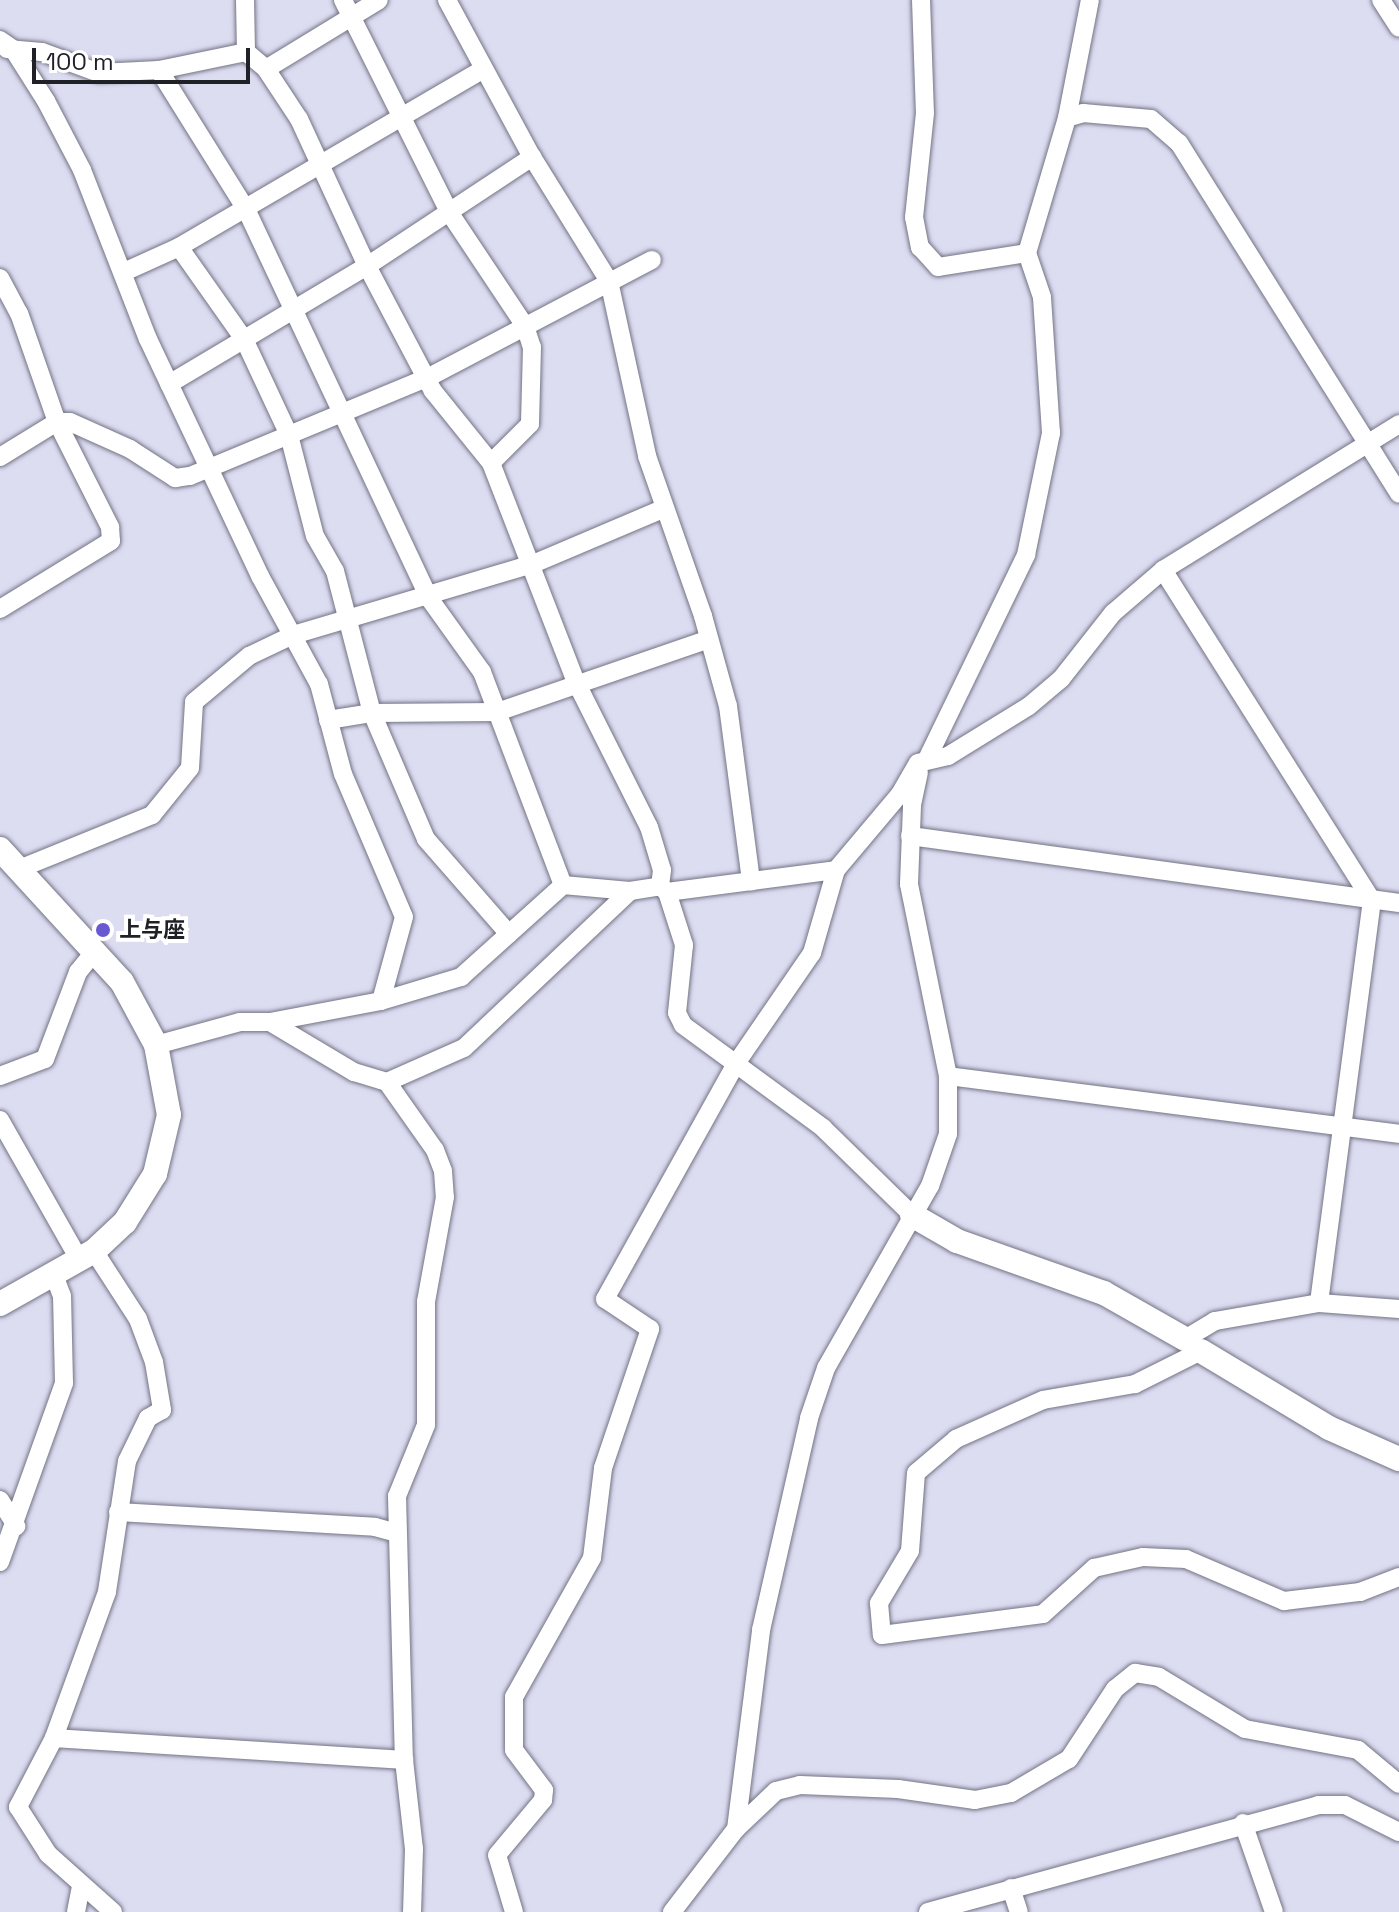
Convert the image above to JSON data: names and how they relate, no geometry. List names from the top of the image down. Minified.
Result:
{"places":["上与座"],"scale_bar":"100 m"}
